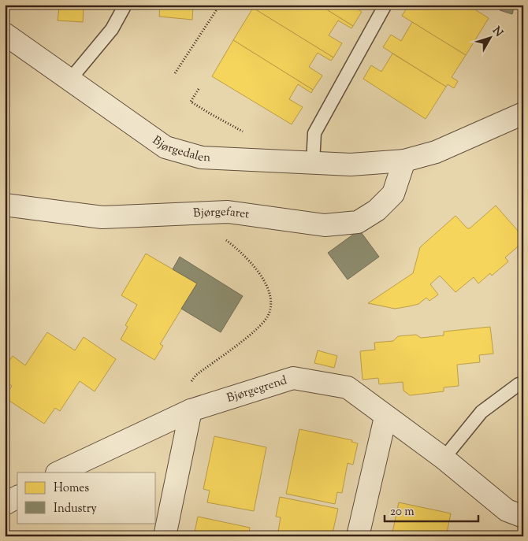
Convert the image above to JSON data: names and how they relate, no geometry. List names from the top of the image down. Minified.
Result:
{"streets":{"street":["Bjørgedalen","Bjørgefaret","Bjørgegrend"]},"crossings":[["Bjørgedalen","Bjørgefaret"]],"legend":["Homes","Industry"],"scale_bar":"20 m","north":"top right"}
